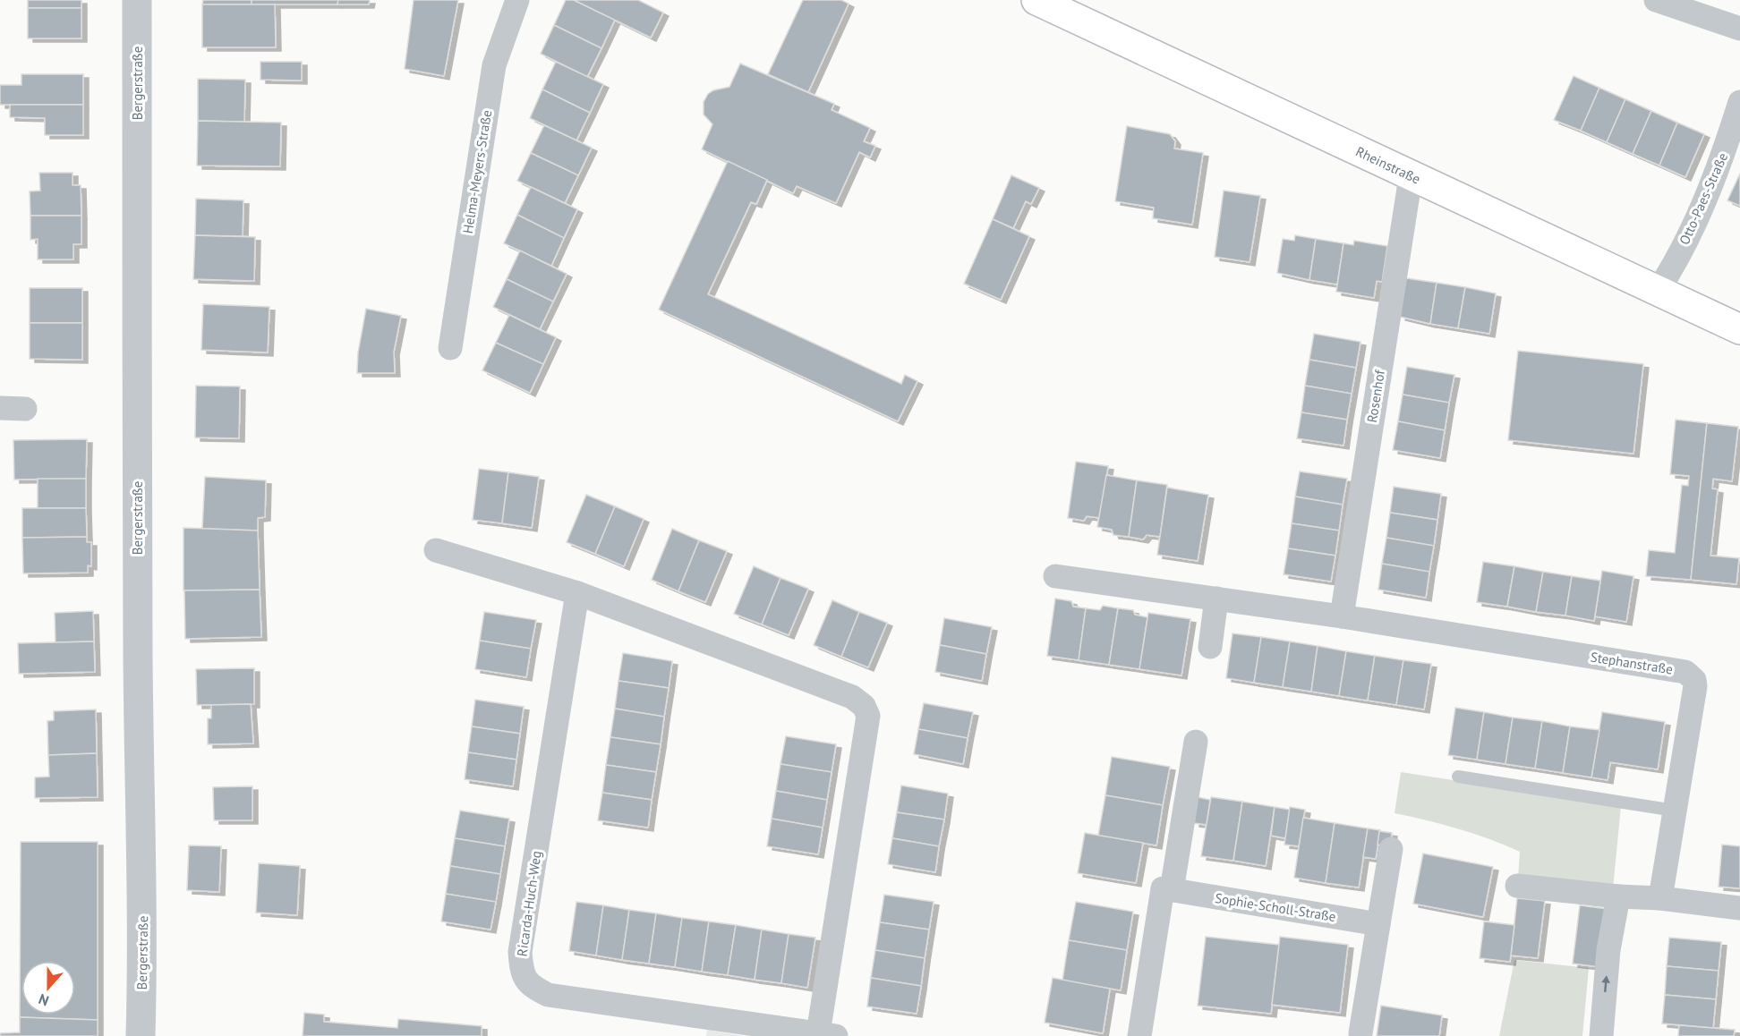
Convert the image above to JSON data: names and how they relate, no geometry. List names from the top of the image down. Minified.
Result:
{"streets":{"main road":["Rheinstraße"],"street":["Bergerstraße","Helma-Meyers-Straße","Otto-Paes-Straße","Rosenhof","Stephanstraße","Ricarda-Huch-Weg","Sophie-Scholl-Straße"]},"crossings":[["Rheinstraße","Otto-Paes-Straße"],["Rheinstraße","Rosenhof"],["Rosenhof","Stephanstraße"]],"north":"bottom"}
